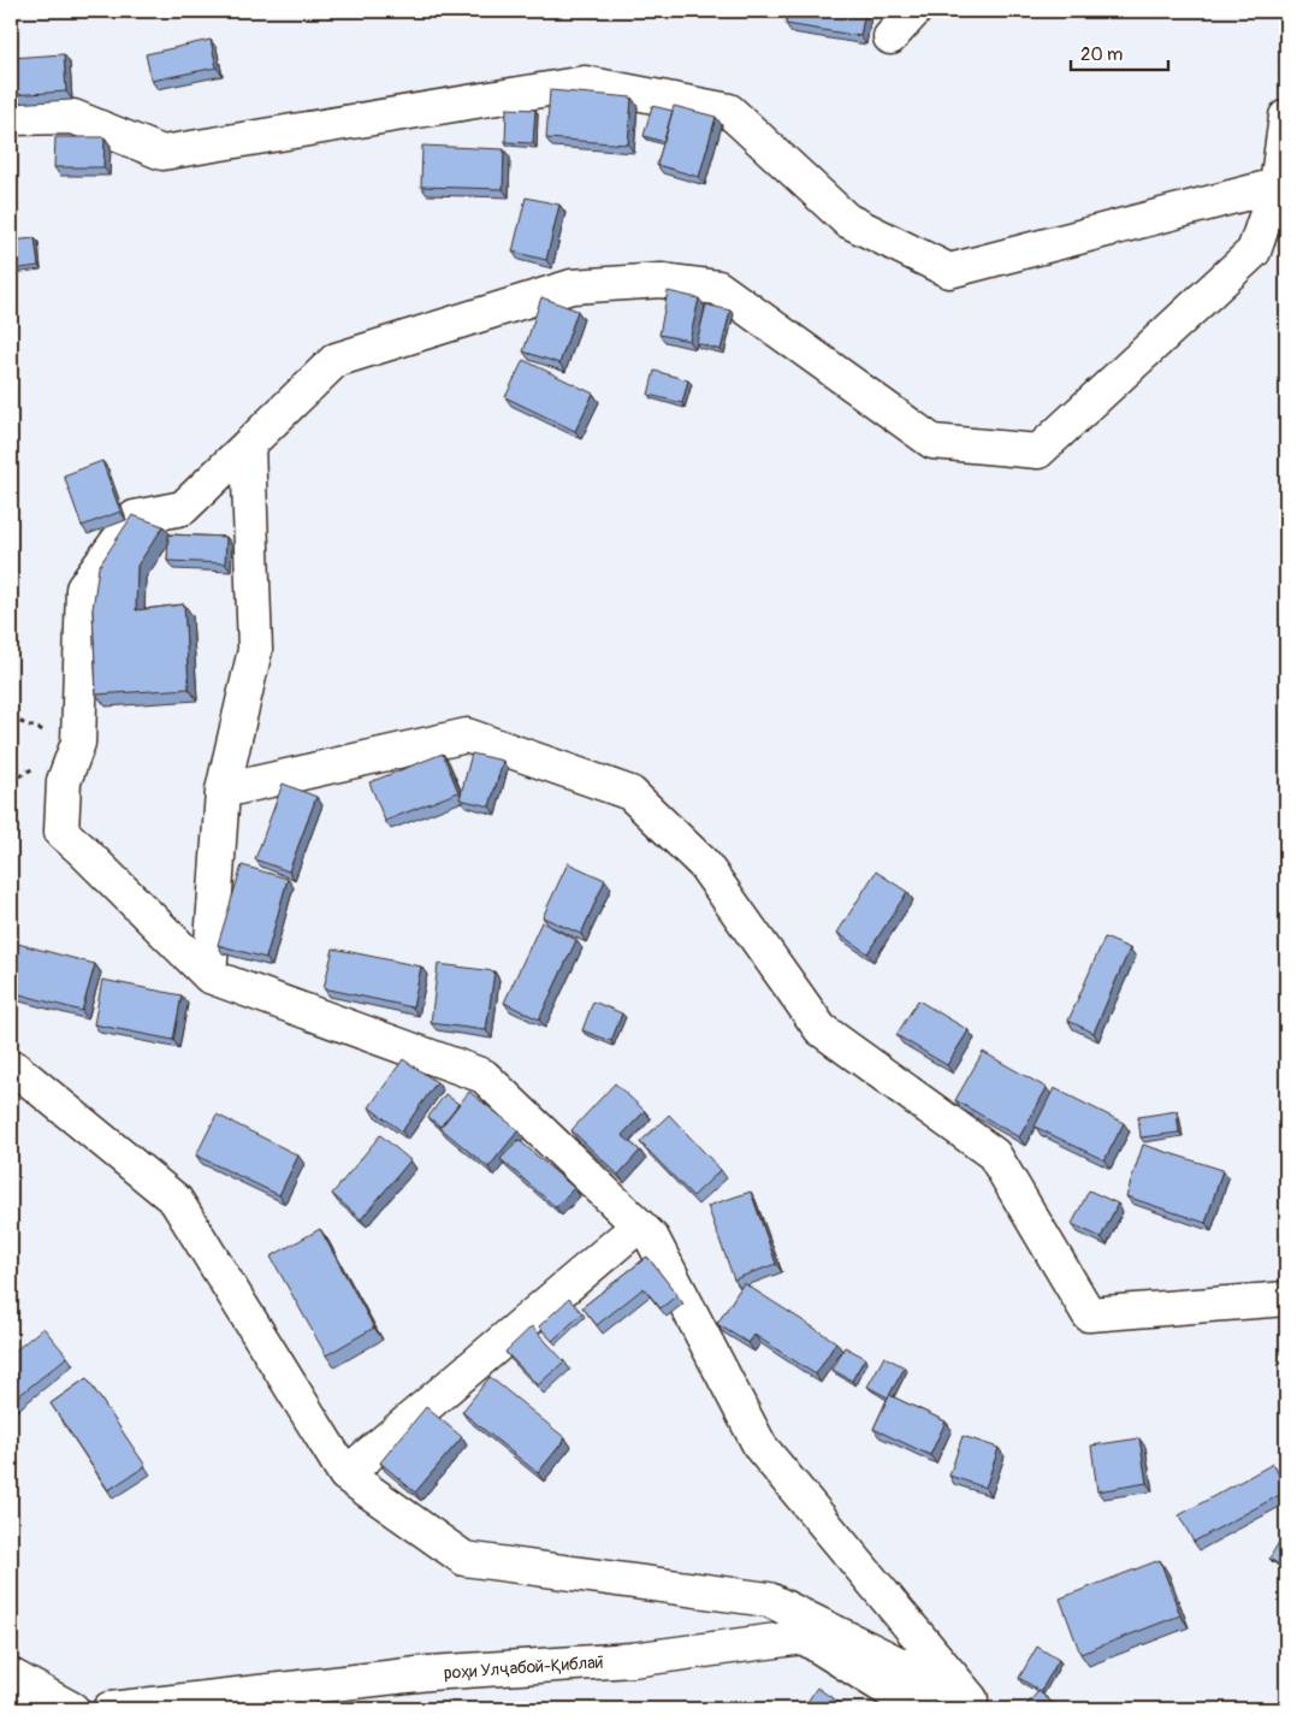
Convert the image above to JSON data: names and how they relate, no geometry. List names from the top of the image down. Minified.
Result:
{"streets":{"street":["роҳи Улҷабой-Қиблаӣ"]},"scale_bar":"20 m"}
